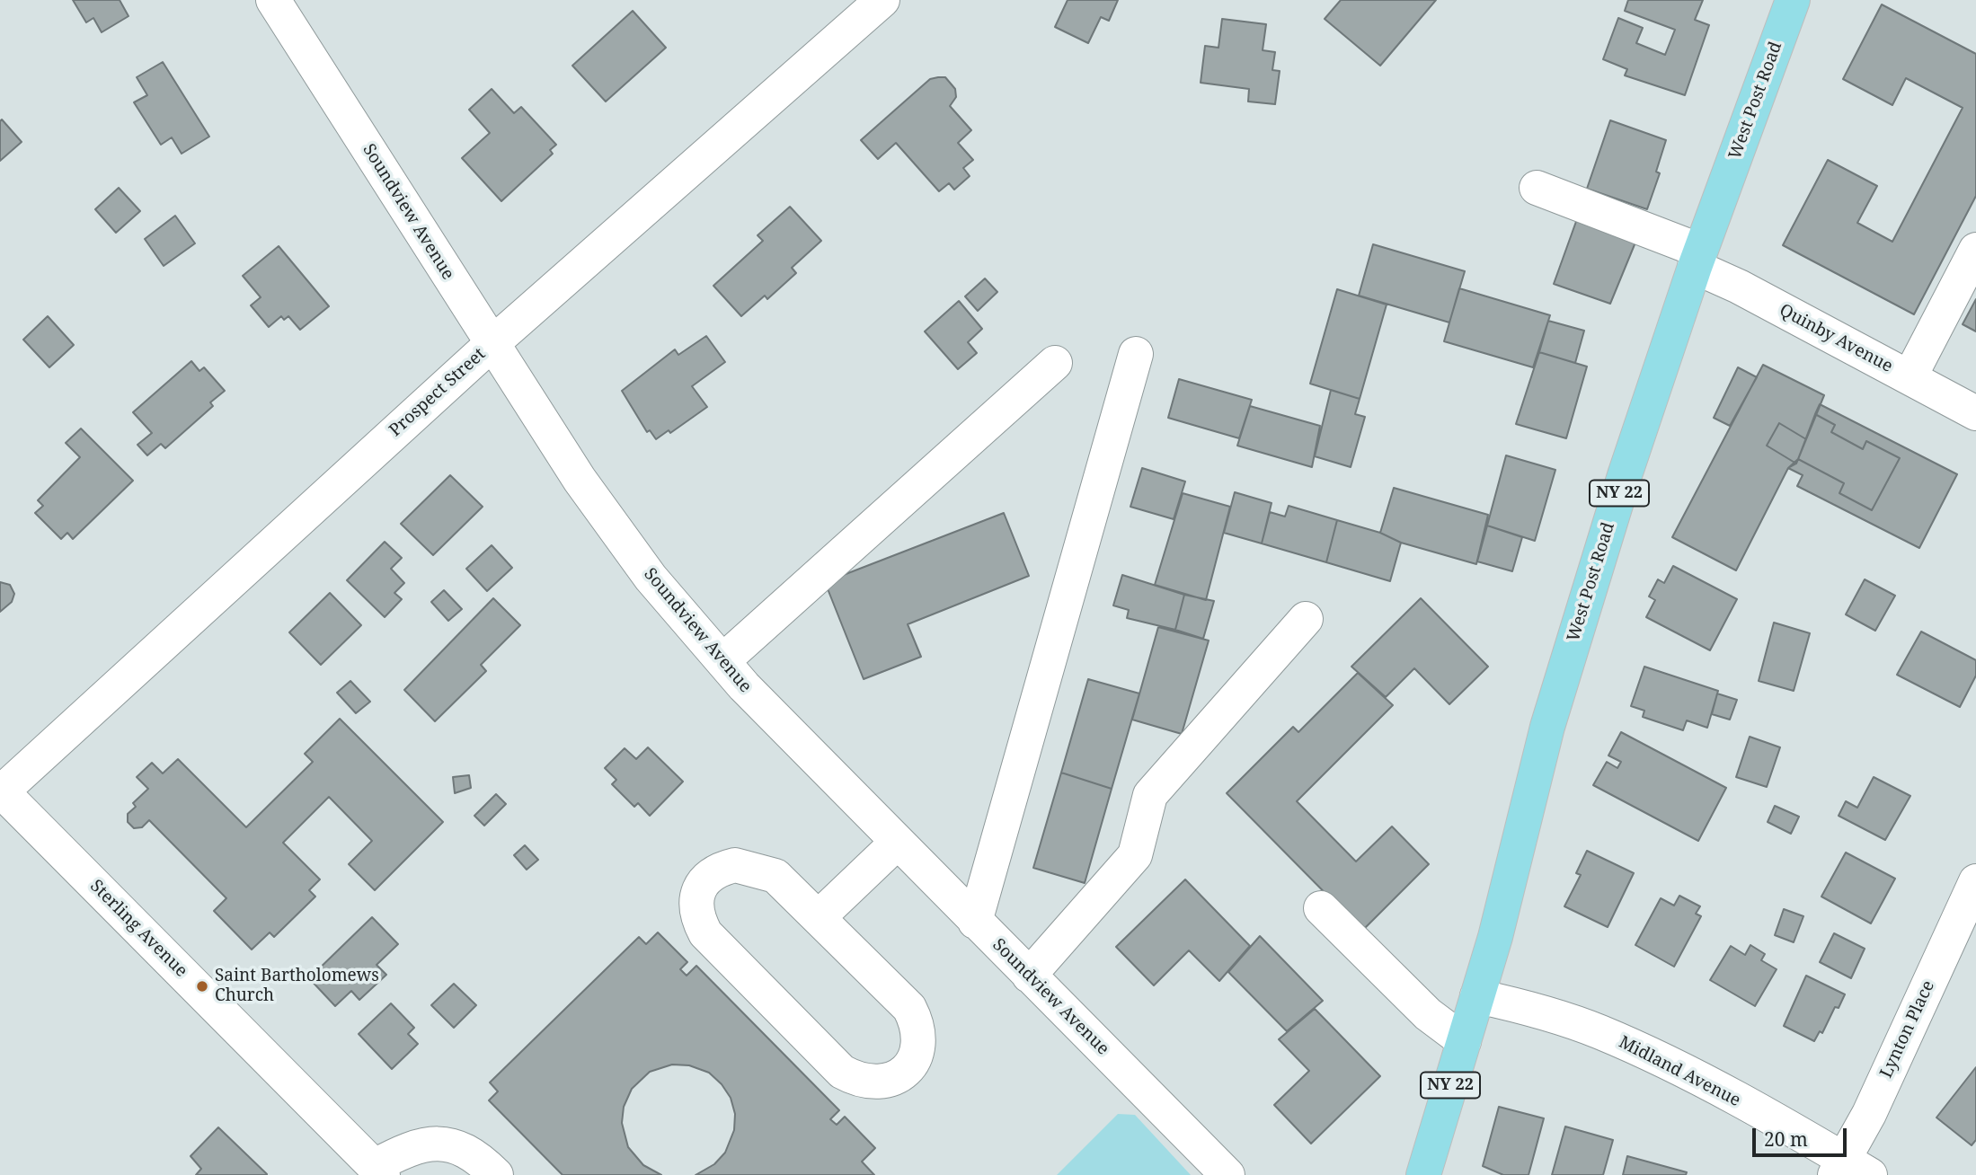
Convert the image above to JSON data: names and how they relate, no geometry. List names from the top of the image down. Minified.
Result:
{"streets":{"main road":["West Post Road","NY 22"],"street":["Soundview Avenue","Quinby Avenue","Prospect Street","Sterling Avenue","Lynton Place","Midland Avenue"]},"crossings":[["West Post Road","Quinby Avenue"],["West Post Road","Midland Avenue"],["Soundview Avenue","Prospect Street"],["Prospect Street","Sterling Avenue"],["Lynton Place","Midland Avenue"]],"places":["Saint Bartholomews Church"],"scale_bar":"20 m"}
